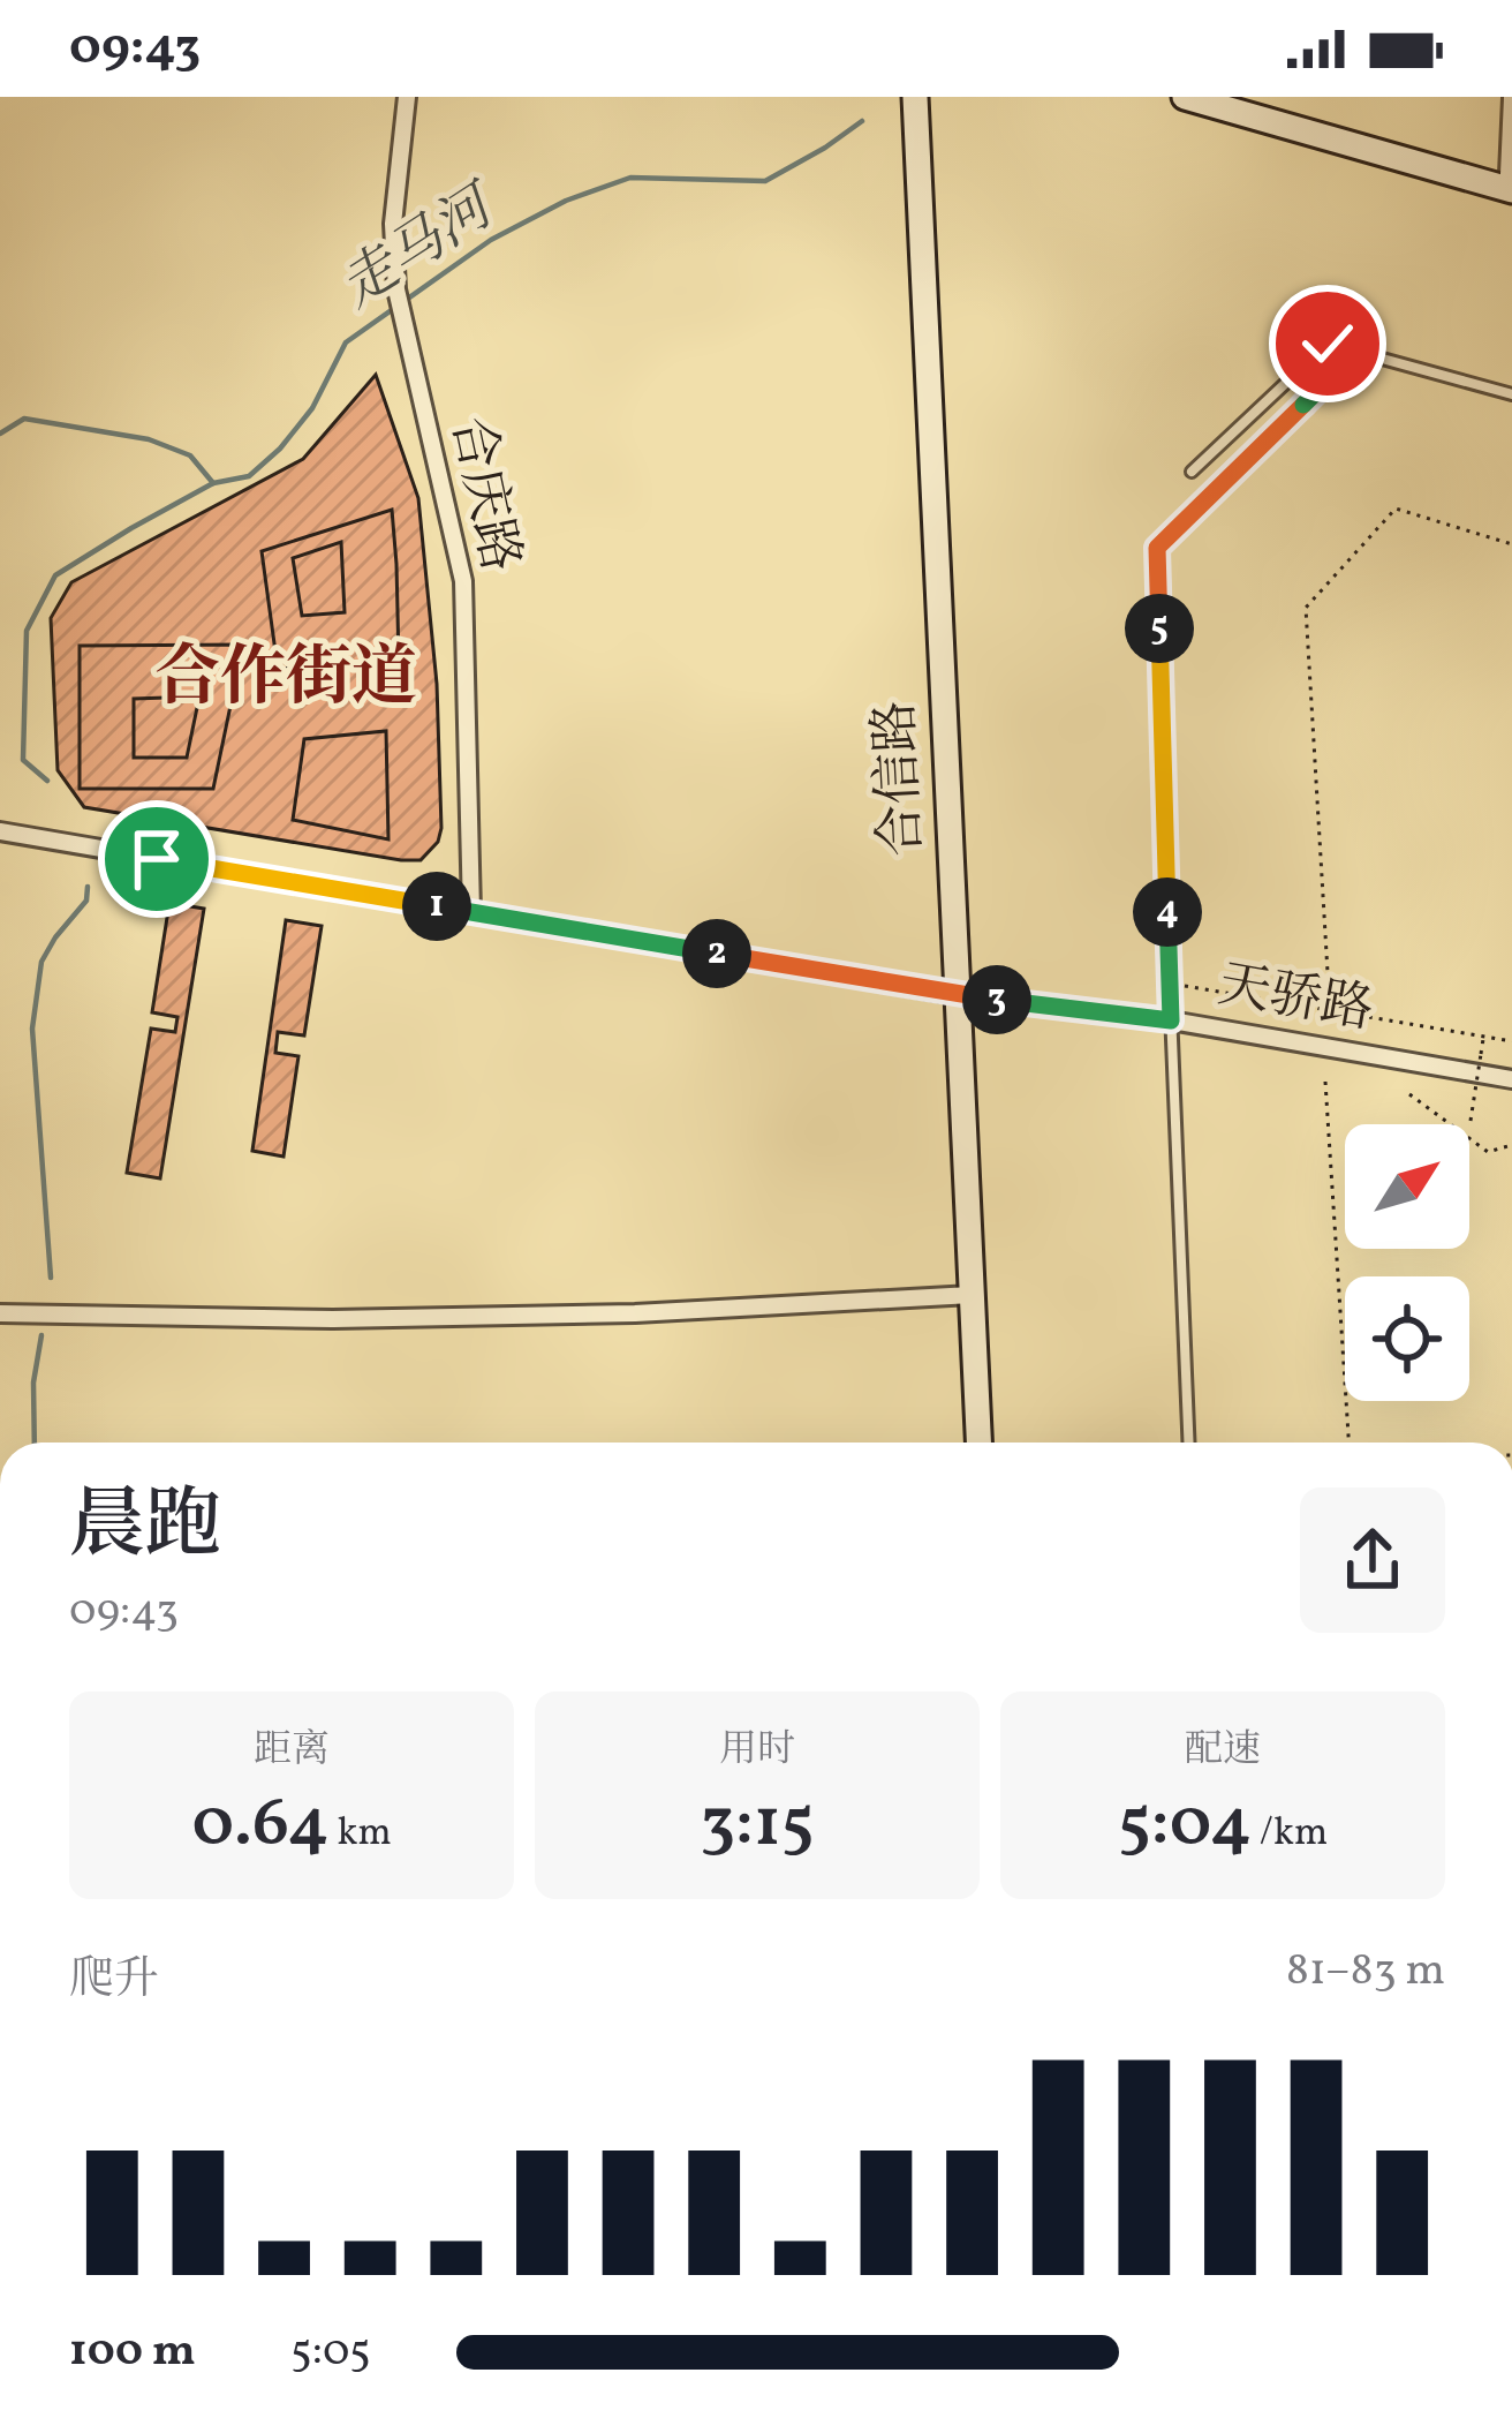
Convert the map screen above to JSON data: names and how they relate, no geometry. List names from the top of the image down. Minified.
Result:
{"streets":{"street":["合庆路","合信路","天骄路"]},"crossings":[["合庆路","天骄路"],["合信路","天骄路"]],"districts":["合作街道"],"water":["走马河"],"north":"top right","page":{"status":"09:43","pins":["5","1","4","2","3"],"heading":["晨跑","09:43"],"stats":[["距离","0.64 km"],["用时","3:15"],["配速","5:04 /km"]],"chart":["爬升","81–83 m"],"list":[{"name":"100 m","note":"5:05"}]}}
